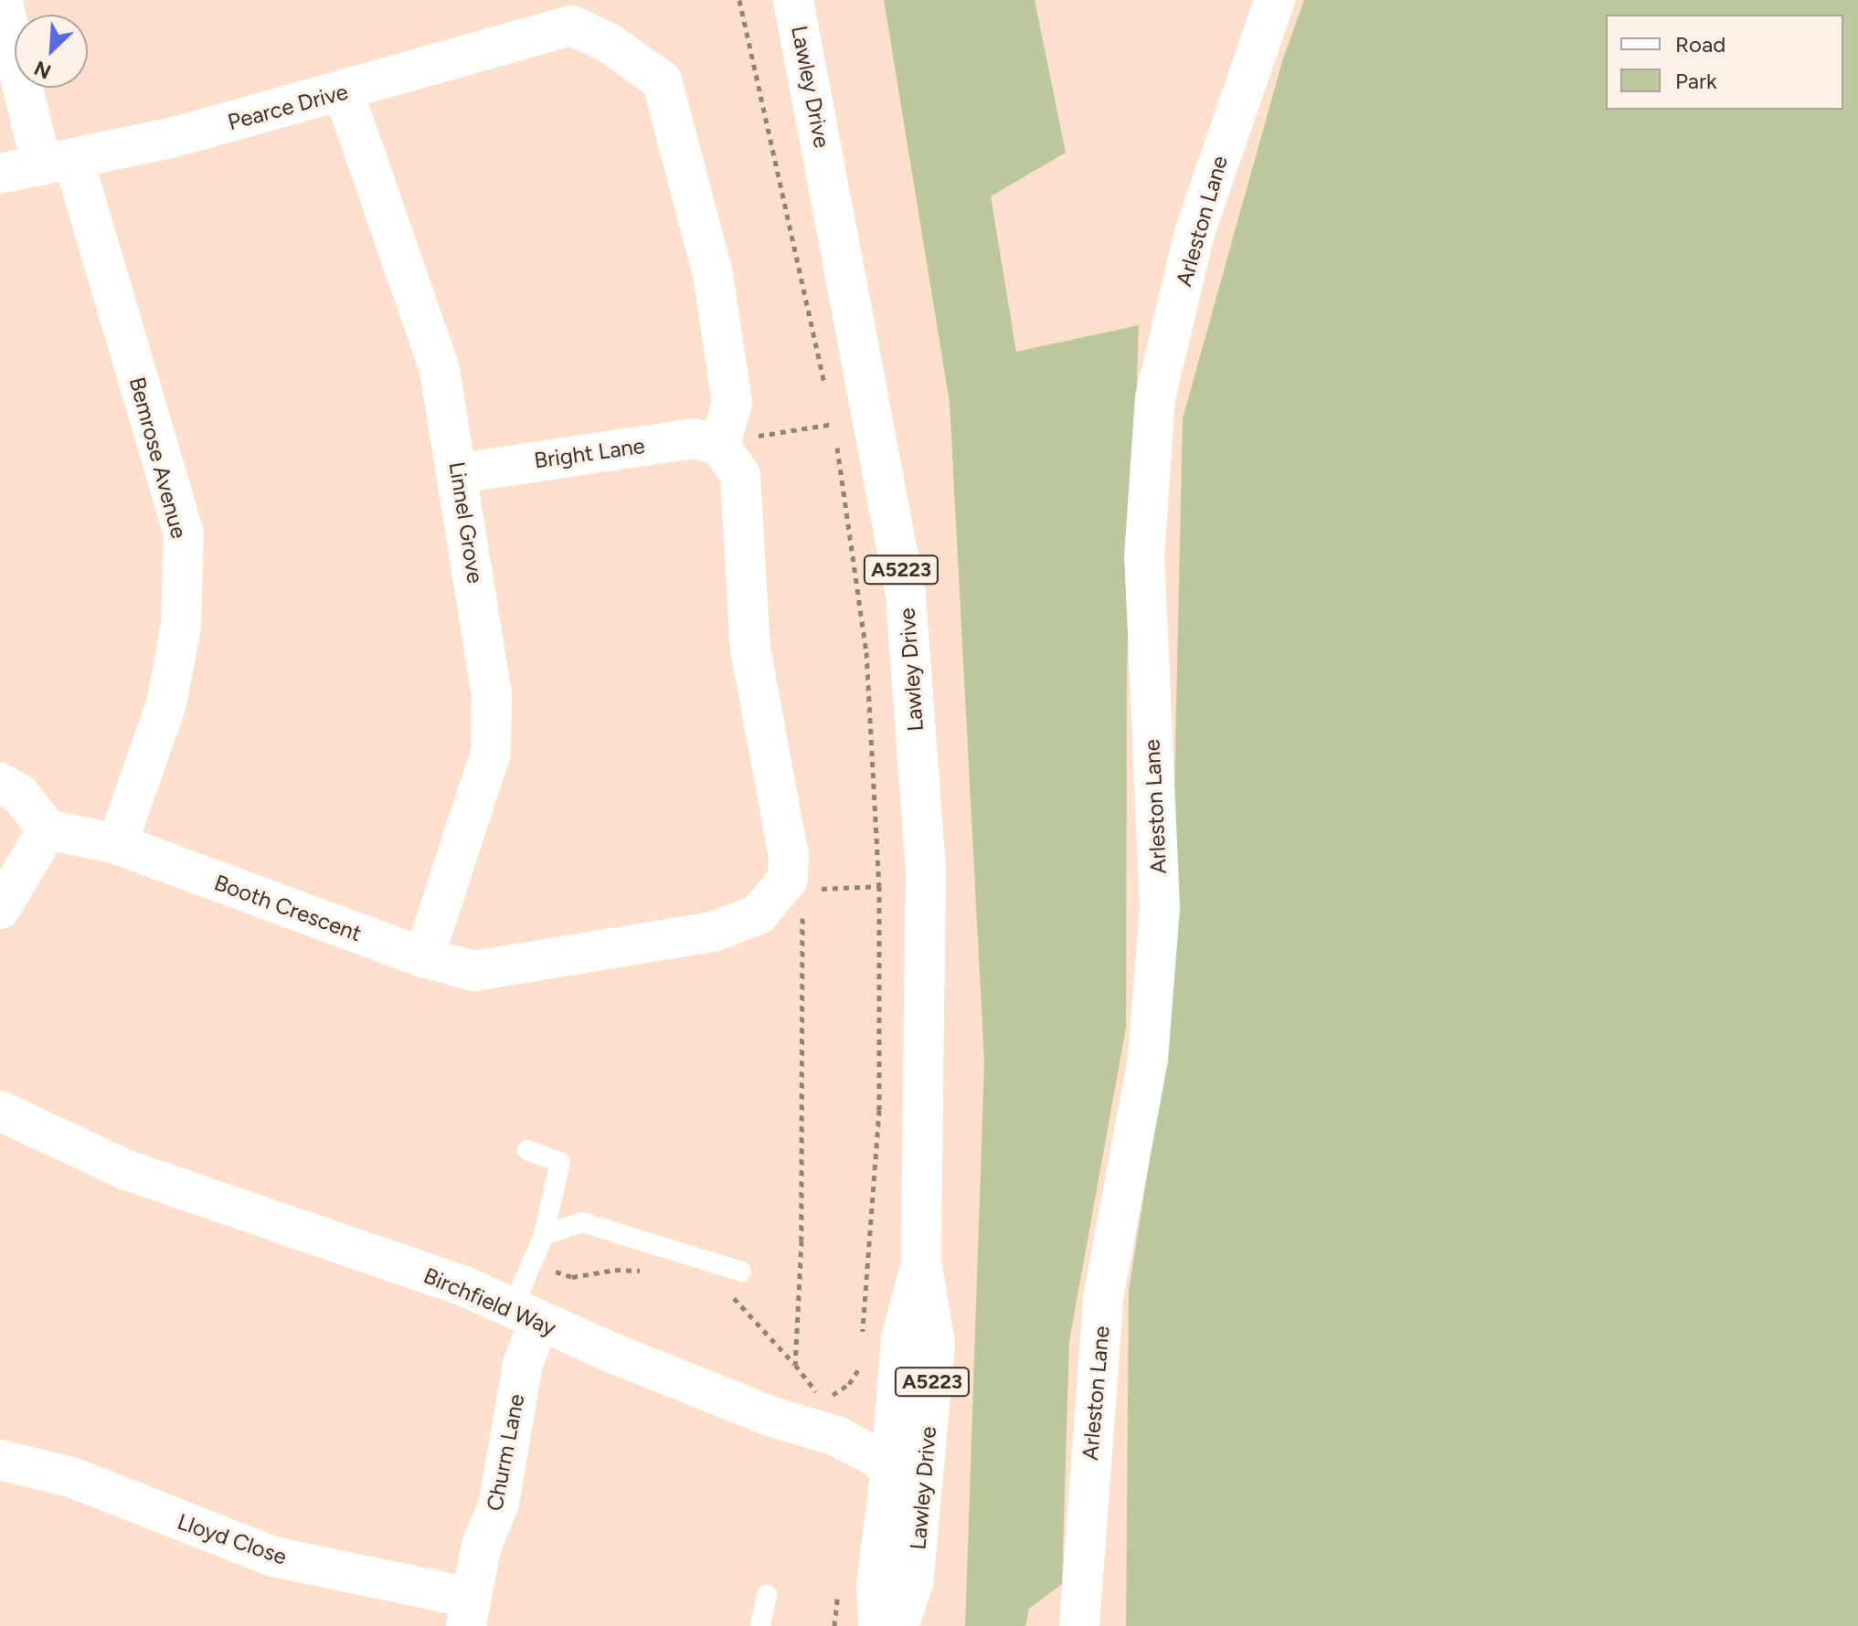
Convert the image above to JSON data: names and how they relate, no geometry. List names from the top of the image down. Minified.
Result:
{"streets":{"street":["Lawley Drive","Pearce Drive","Arleston Lane","Bright Lane","Bemrose Avenue","Linnel Grove","A5223","Booth Crescent","Birchfield Way","Churm Lane","Lloyd Close"]},"crossings":[["Lawley Drive","Birchfield Way"],["Pearce Drive","Bemrose Avenue"],["Pearce Drive","Linnel Grove"],["Bright Lane","Linnel Grove"],["Bemrose Avenue","Booth Crescent"],["Linnel Grove","Booth Crescent"],["Birchfield Way","Churm Lane"],["Churm Lane","Lloyd Close"]],"legend":["Road","Park"],"north":"bottom left"}
